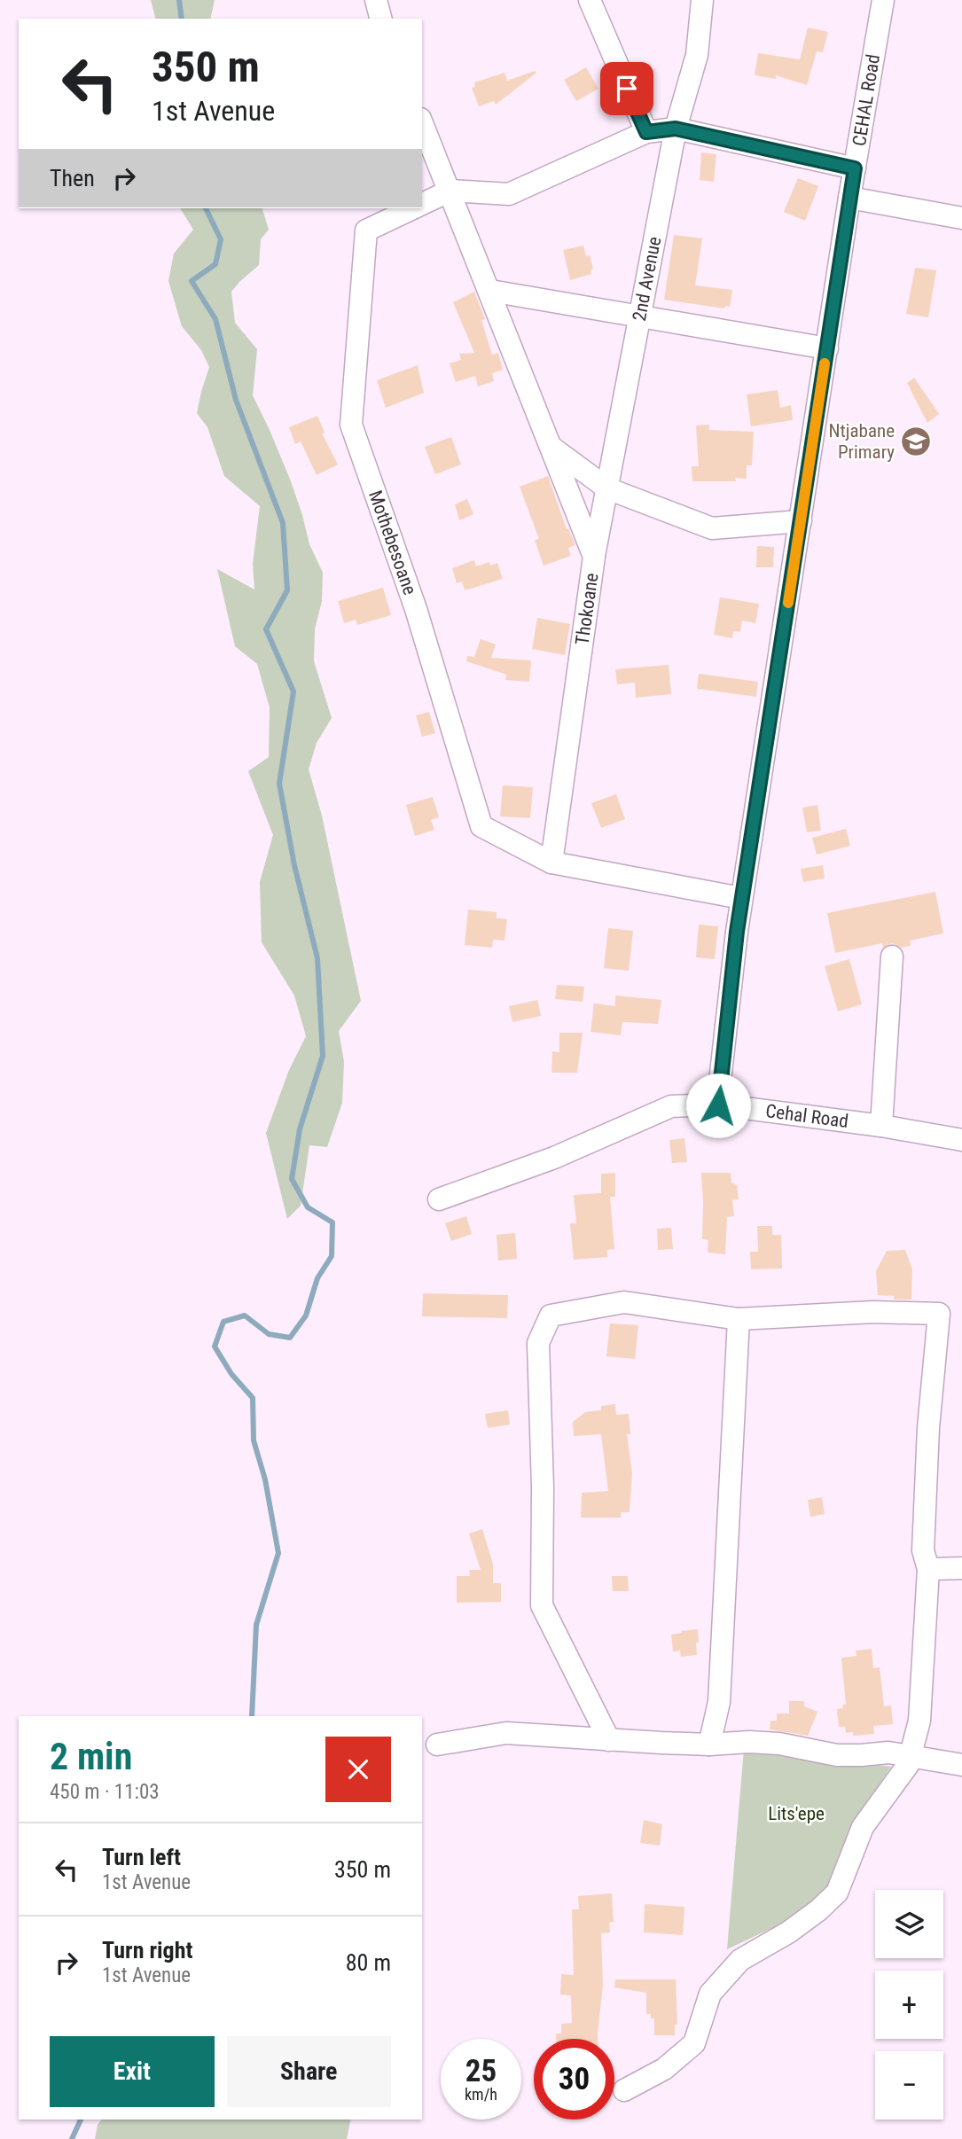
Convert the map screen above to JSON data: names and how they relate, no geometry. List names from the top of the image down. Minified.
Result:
{"streets":{"street":["CEHAL Road","2nd Avenue","Mothebesoane","Thokoane","Cehal Road"]},"crossings":[["2nd Avenue","Thokoane"],["Mothebesoane","Thokoane"]],"parks":["Lits'epe"],"places":{"school or university":["Ntjabane Primary"]},"page":{"turn":["350 m","1st Avenue"],"then":"Then","heading":["2 min","450 m · 11:03"],"list":[{"name":"Turn left","note":"1st Avenue","value":"350 m"},{"name":"Turn right","note":"1st Avenue","value":"80 m"}],"map_buttons":["+","−"],"buttons":["Exit","Share"],"speed":"25 km/h","limit":"30"}}
